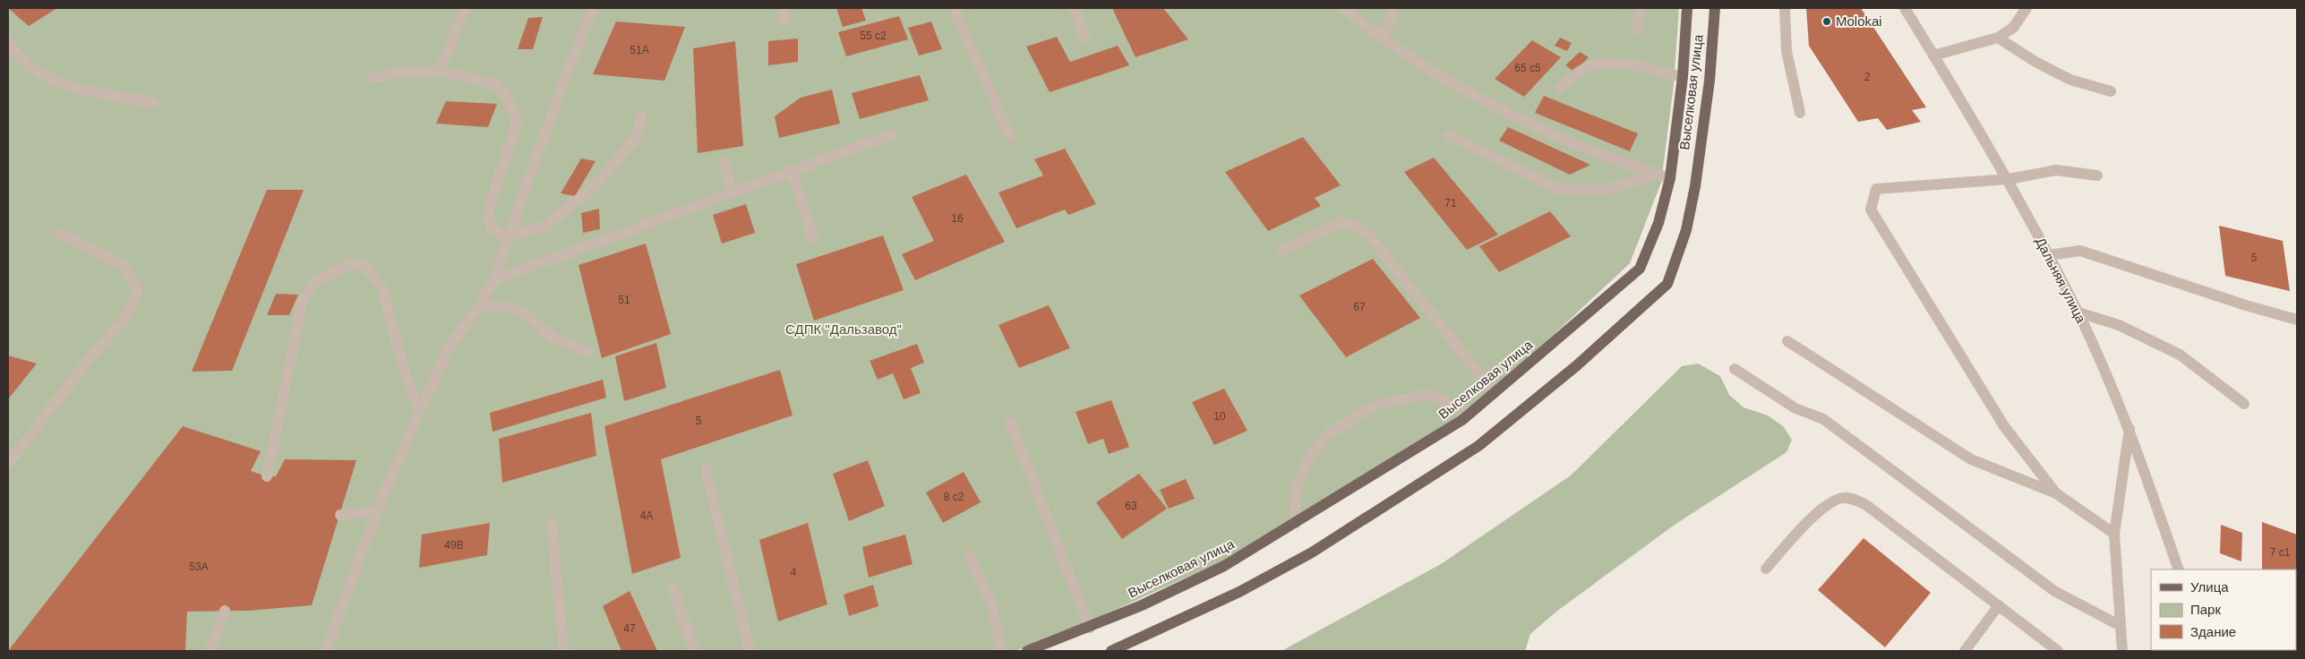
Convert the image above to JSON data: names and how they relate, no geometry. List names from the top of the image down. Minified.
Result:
{"streets":{"main road":["Выселковая улица"],"street":["Дальняя улица"]},"parks":["СДПК \"Дальзавод\""],"places":["Molokai"],"house_numbers":["55 с2","51А","65 с5","2","71","16","5","51","67","10","5","8 с2","63","4А","49В","7 с1","53А","4","47"],"legend":["Улица","Парк","Здание"]}
